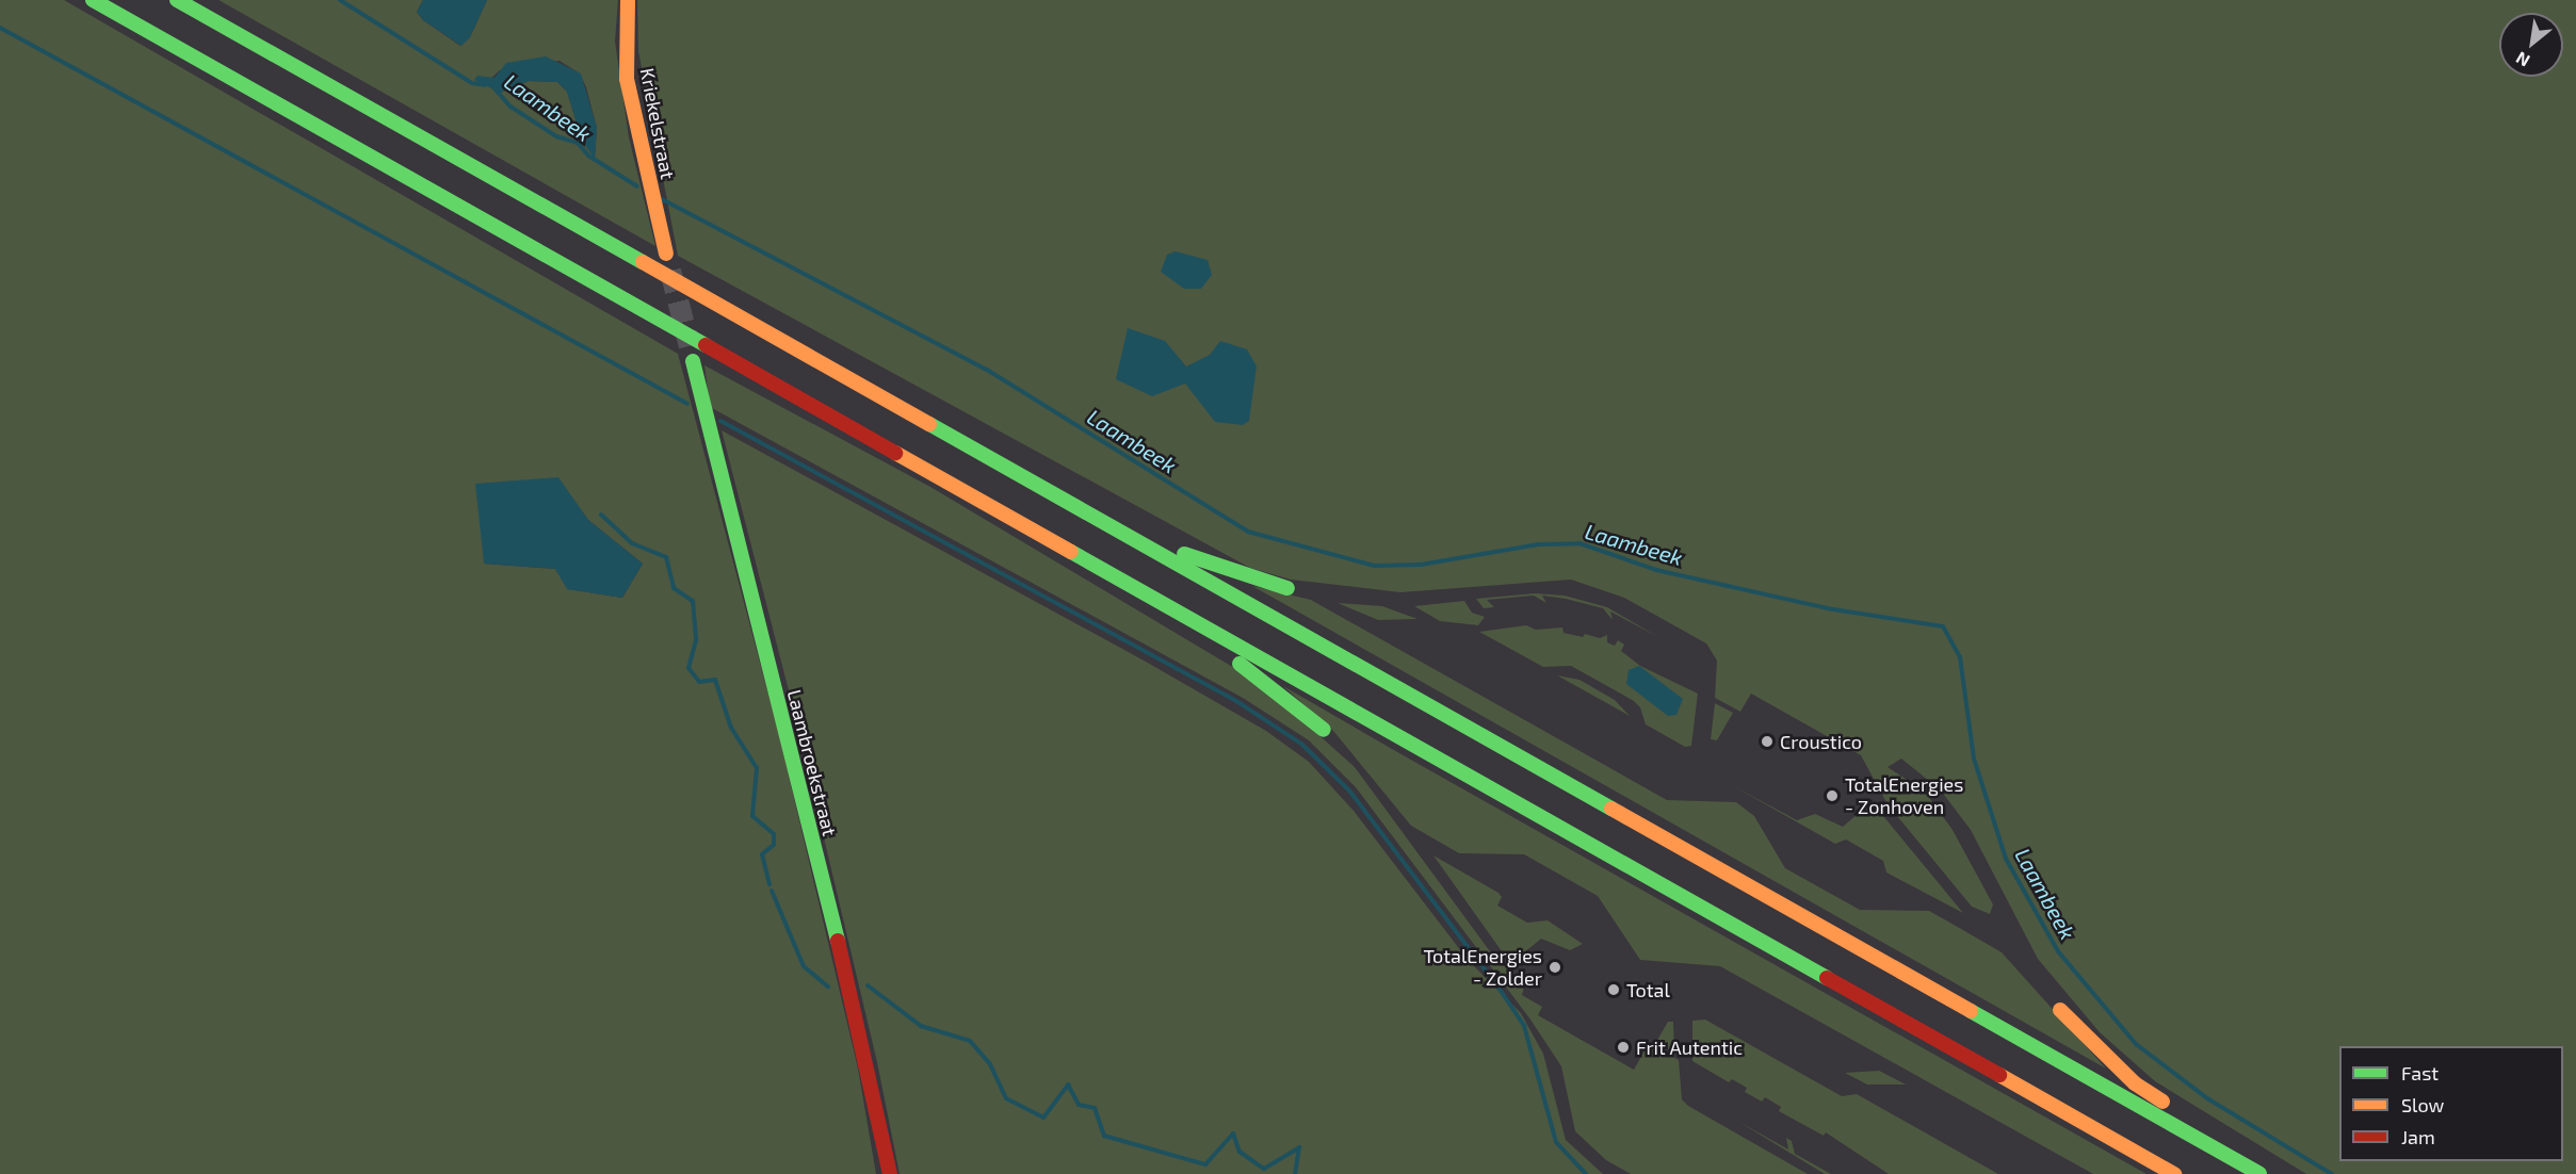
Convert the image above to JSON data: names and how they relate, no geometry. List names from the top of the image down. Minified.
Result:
{"streets":{"main road":["Kriekelstraat","Laambroekstraat"]},"water":["Laambeek"],"places":["Croustico","TotalEnergies - Zonhoven","TotalEnergies - Zolder","Total","Frit Autentic"],"legend":["Fast","Slow","Jam"],"north":"bottom left"}
